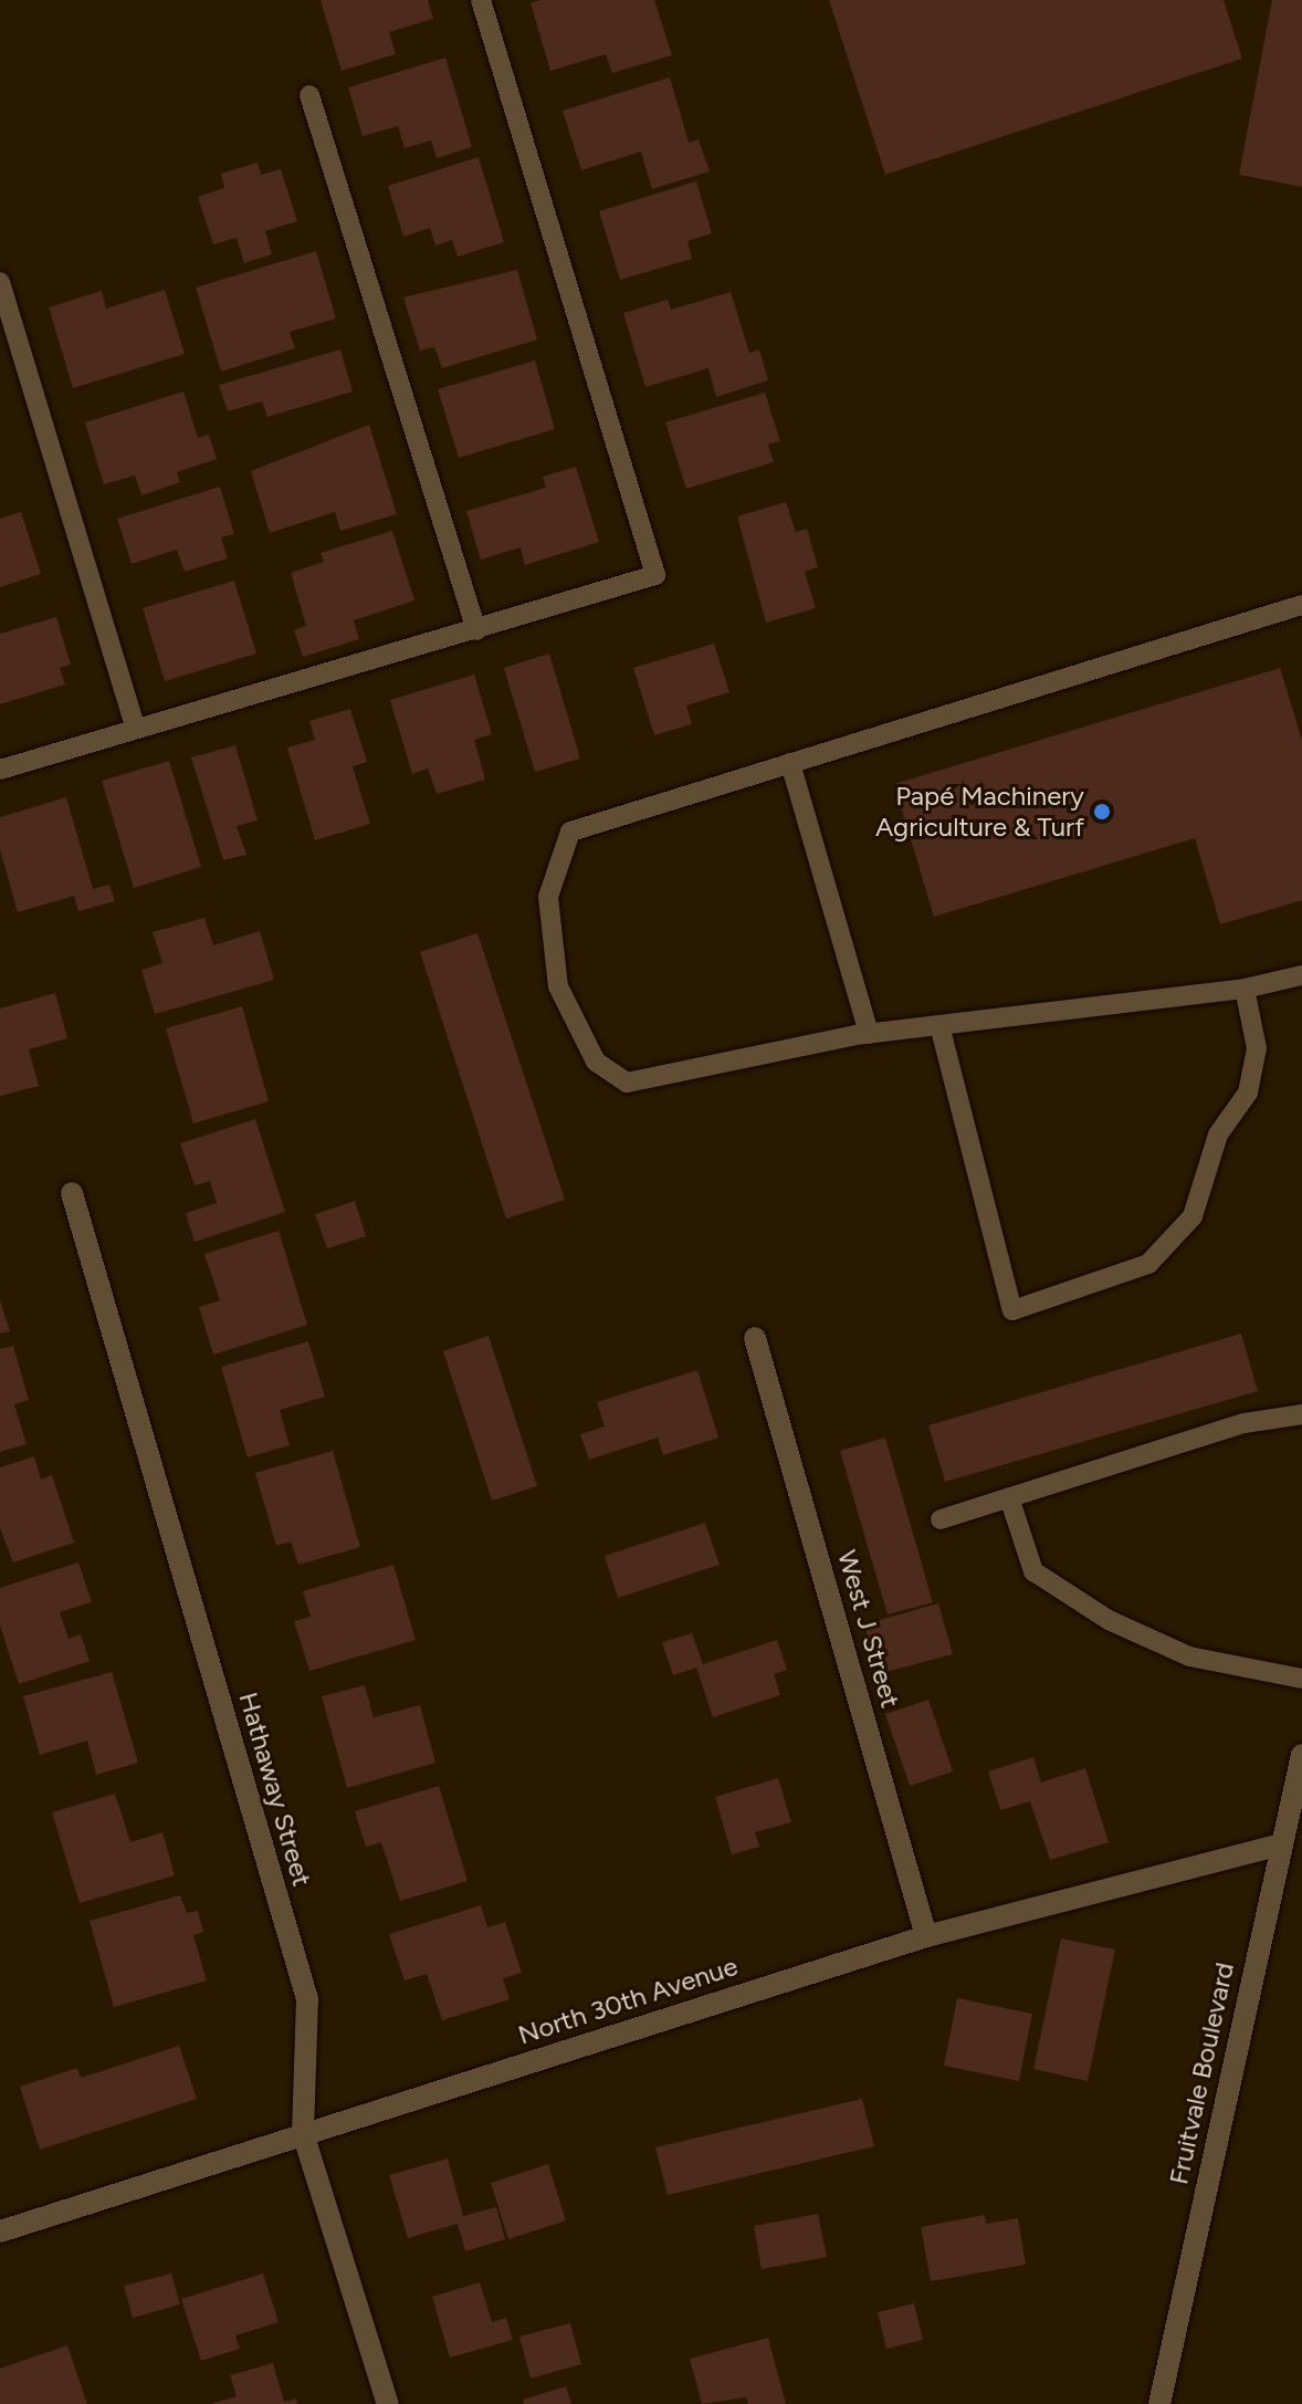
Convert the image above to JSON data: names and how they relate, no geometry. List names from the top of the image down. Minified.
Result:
{"streets":{"street":["West J Street","Hathaway Street","North 30th Avenue","Fruitvale Boulevard"]},"crossings":[["West J Street","North 30th Avenue"],["Hathaway Street","North 30th Avenue"],["North 30th Avenue","Fruitvale Boulevard"]],"places":["Papé Machinery Agriculture & Turf"]}
